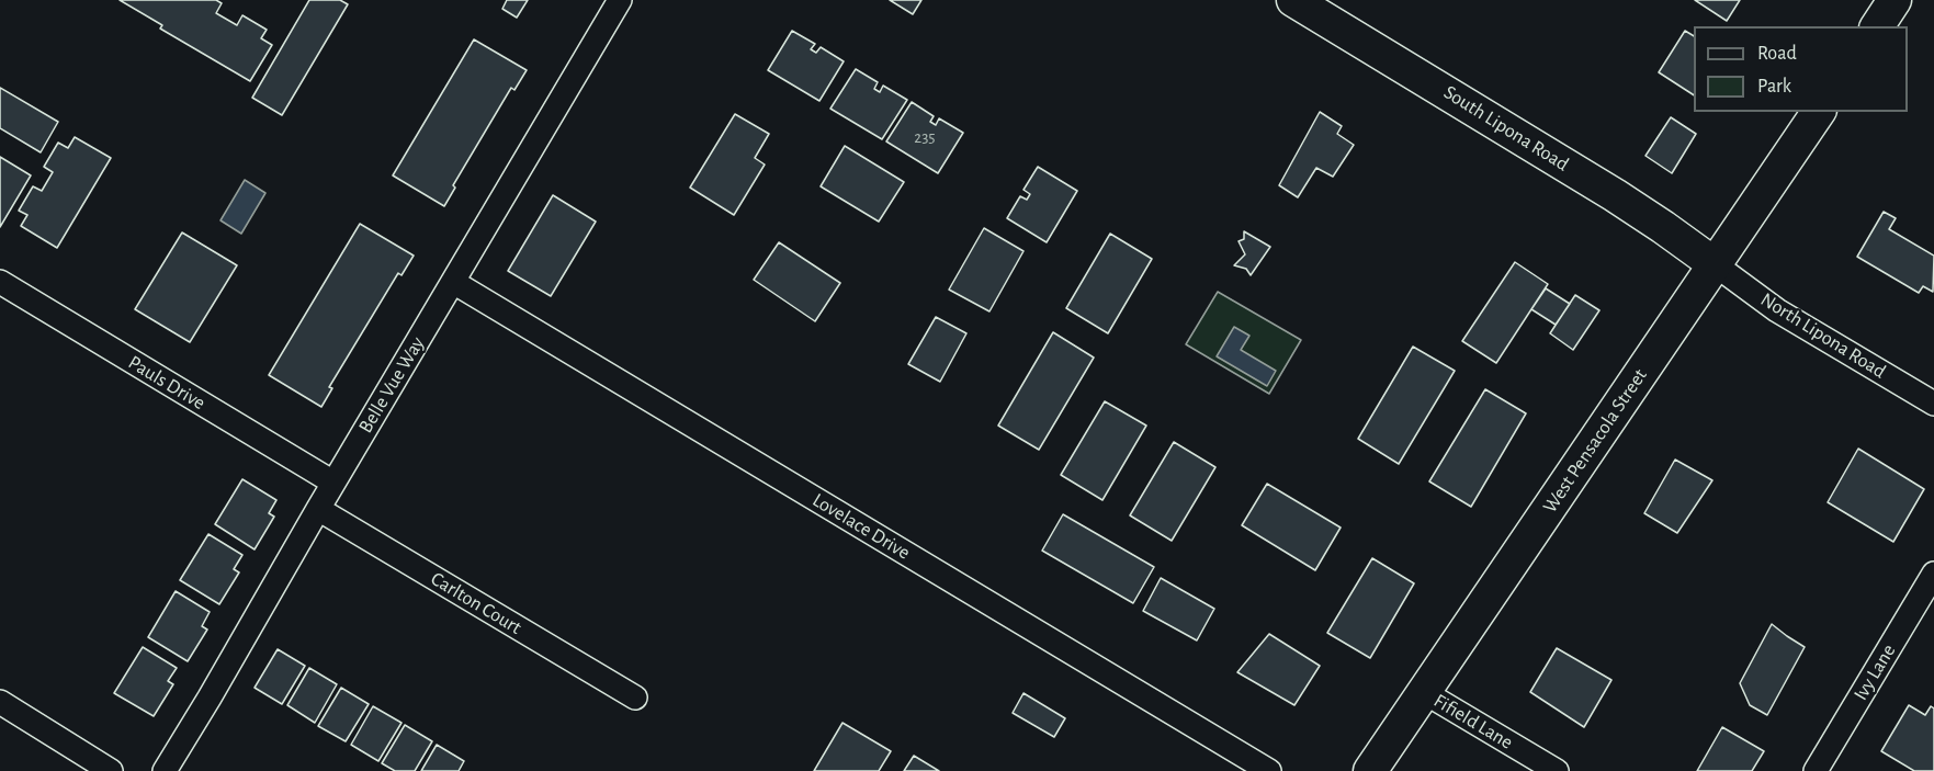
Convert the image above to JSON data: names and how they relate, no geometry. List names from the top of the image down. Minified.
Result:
{"streets":{"main road":["South Lipona Road","West Pensacola Street"],"street":["North Lipona Road","Pauls Drive","Belle Vue Way","Lovelace Drive","Carlton Court","Ivy Lane","Fifield Lane"]},"crossings":[["South Lipona Road","North Lipona Road"],["South Lipona Road","West Pensacola Street"],["North Lipona Road","West Pensacola Street"],["Pauls Drive","Belle Vue Way"],["Belle Vue Way","Lovelace Drive"],["Belle Vue Way","Carlton Court"],["West Pensacola Street","Fifield Lane"]],"house_numbers":["235"],"legend":["Road","Park"]}
